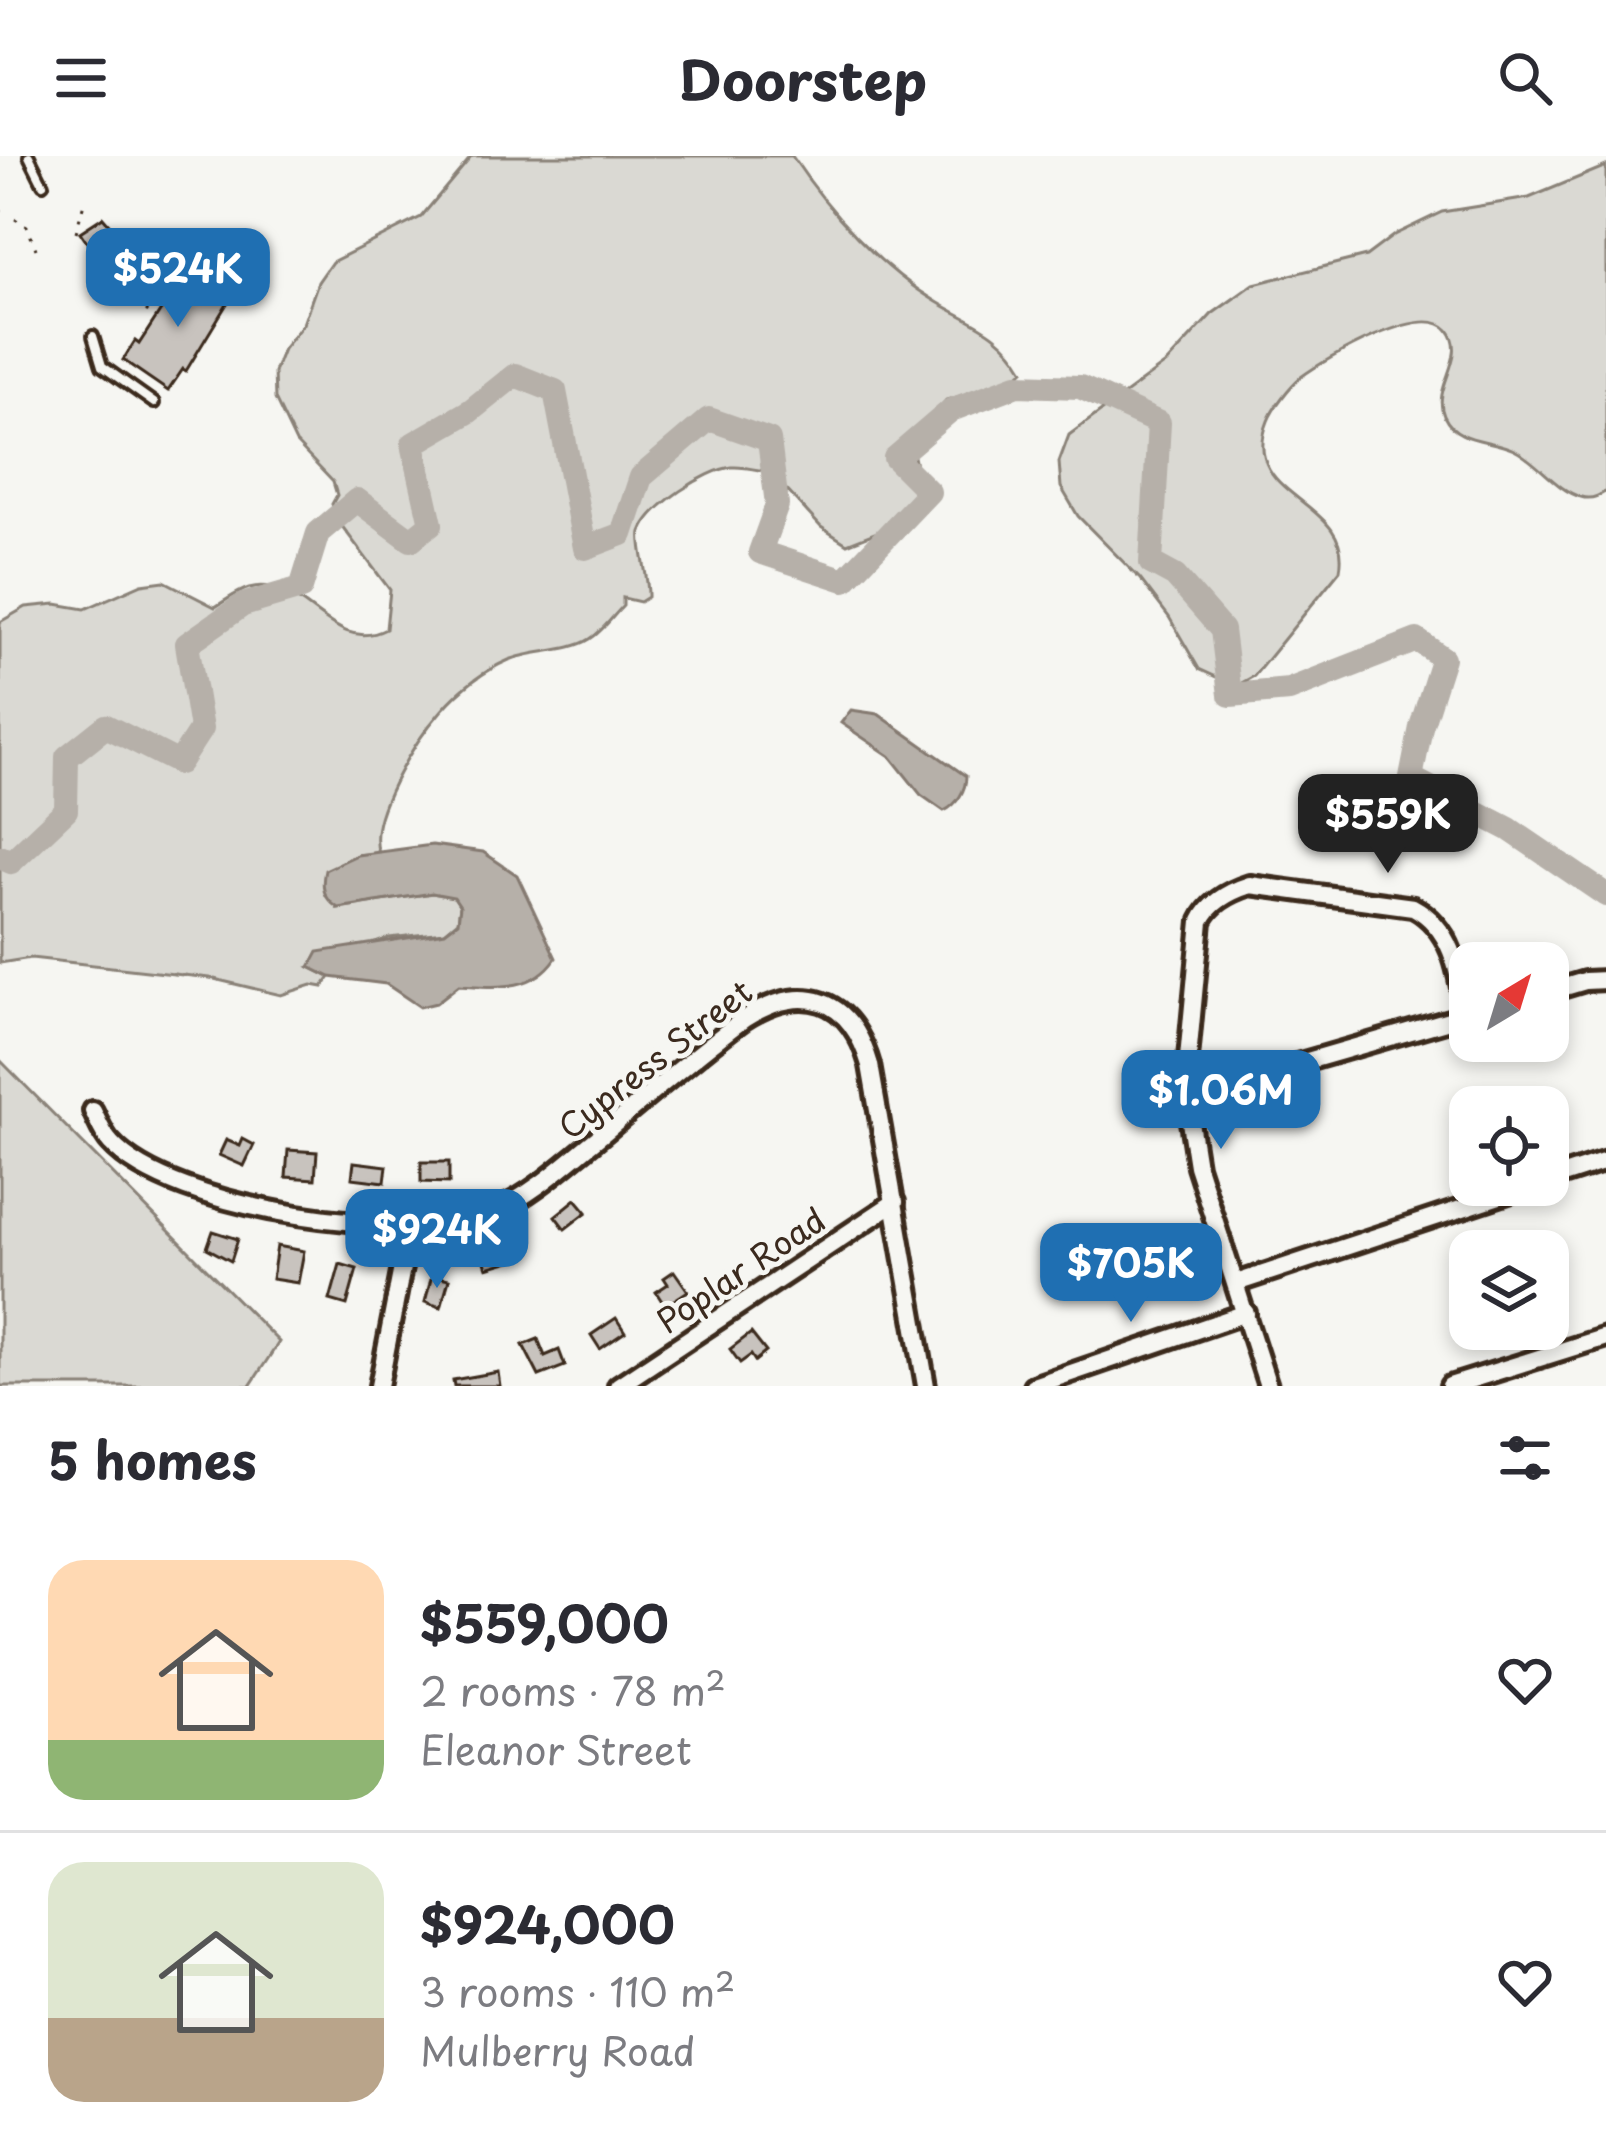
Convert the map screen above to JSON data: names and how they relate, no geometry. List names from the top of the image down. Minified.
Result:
{"streets":{"street":["Cypress Street","Poplar Road"]},"crossings":[["Cypress Street","Poplar Road"]],"north":"top right","page":{"header":"Doorstep","price":["$524K","$559K","$1.06M","$924K","$705K"],"heading":"5 homes","list":[{"name":"$559,000","note":"2 rooms · 78 m² · Eleanor Street"},{"name":"$924,000","note":"3 rooms · 110 m² · Mulberry Road"}]}}
